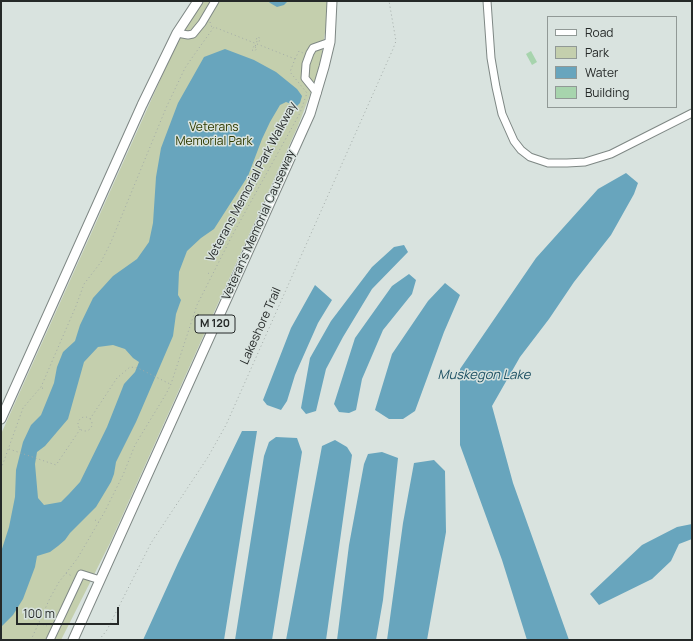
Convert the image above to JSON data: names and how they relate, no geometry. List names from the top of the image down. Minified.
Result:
{"streets":{"main road":["Veteran's Memorial Causeway","M 120"],"path":["Veterans Memorial Park Walkway","Lakeshore Trail"]},"water":["Muskegon Lake"],"parks":["Veterans Memorial Park"],"legend":["Road","Park","Water","Building"],"scale_bar":"100 m"}
